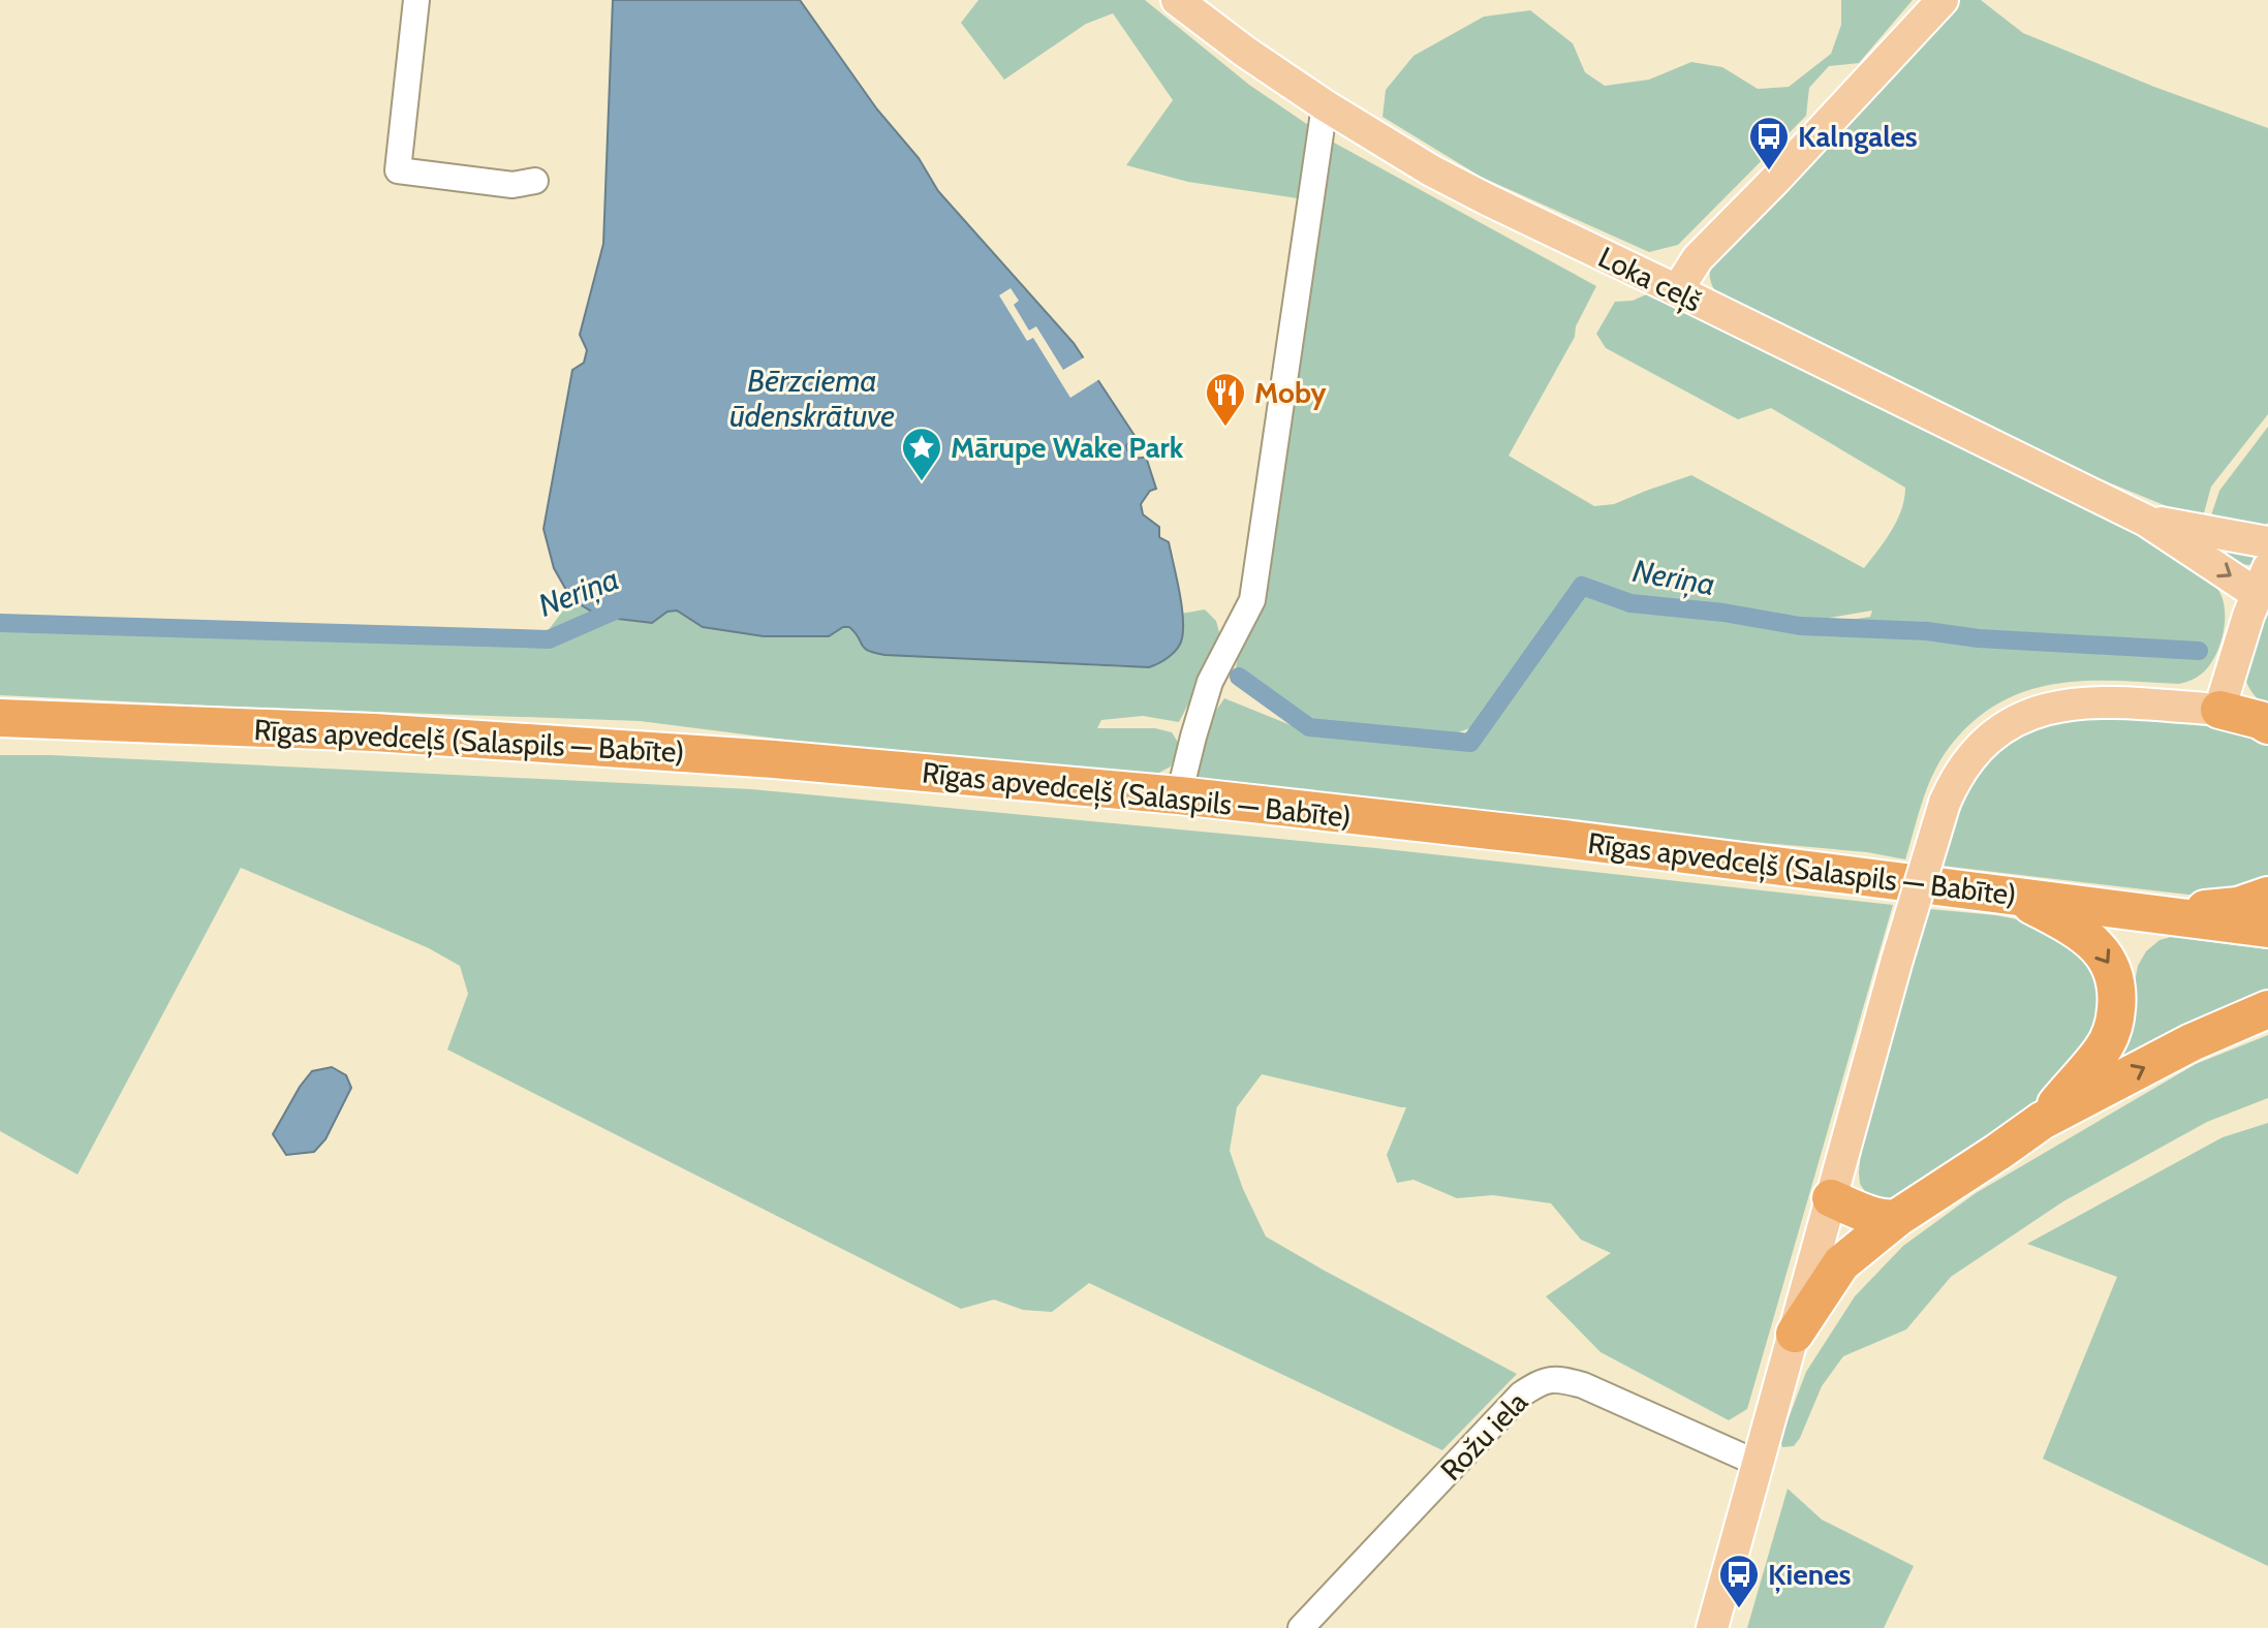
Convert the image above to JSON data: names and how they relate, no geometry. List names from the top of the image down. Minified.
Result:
{"streets":{"highway":["Rīgas apvedceļš (Salaspils — Babīte)"],"main road":["Loka ceļš"],"street":["Rožu iela"]},"water":["Bērzciema ūdenskrātuve","Neriņa"],"places":{"bus stop":["Kalngales","Ķienes"],"restaurant":["Moby"],"place":["Mārupe Wake Park"]}}
